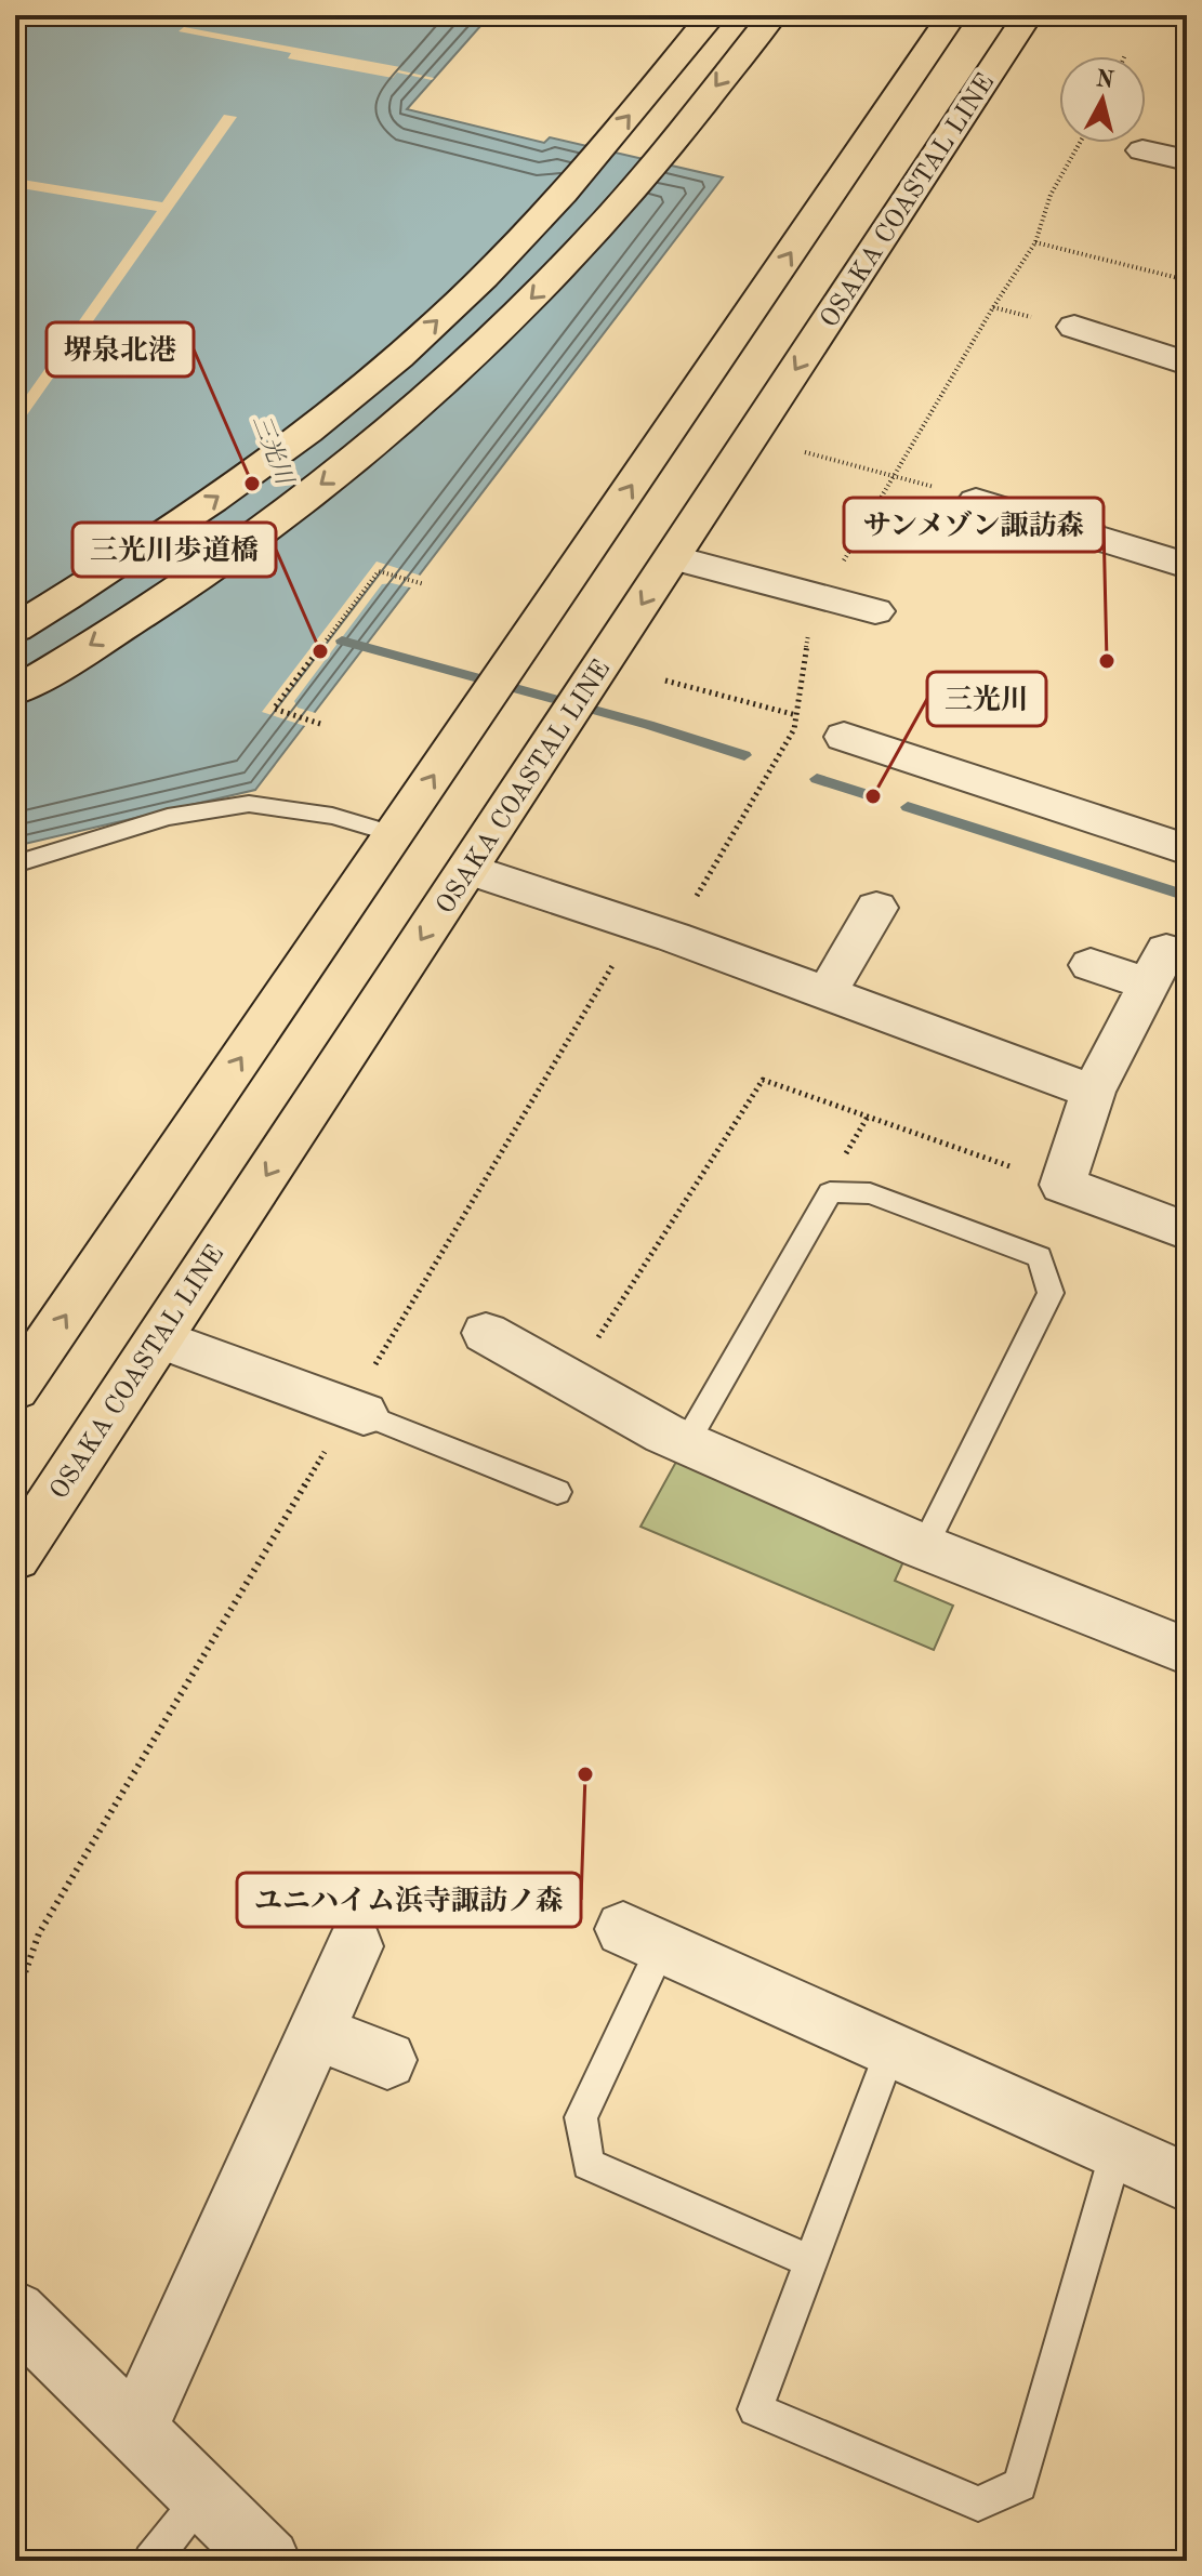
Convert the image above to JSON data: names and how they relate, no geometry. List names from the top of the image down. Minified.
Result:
{"streets":{"main road":["OSAKA COASTAL LINE"]},"water":["三光川"],"places":["堺泉北港","三光川歩道橋","サンメゾン諏訪森","三光川","ユニハイム浜寺諏訪ノ森"],"north":"top"}
